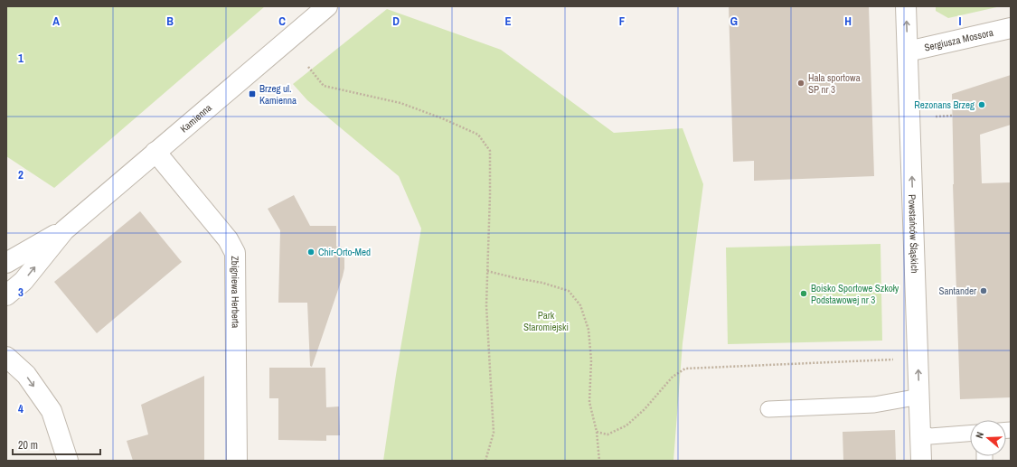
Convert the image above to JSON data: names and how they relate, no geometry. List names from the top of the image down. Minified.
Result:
{"streets":{"street":["Sergiusza Mossora","Kamienna","Powstańców Śląskich","Zbigniewa Herberta"]},"crossings":[["Sergiusza Mossora","Powstańców Śląskich"],["Kamienna","Zbigniewa Herberta"]],"one_way":["Powstańców Śląskich"],"parks":["Park Staromiejski"],"places":{"other":["Hala sportowa SP nr 3","Rezonans Brzeg","Chir-Orto-Med","Santander","Boisko Sportowe Szkoły Podstawowej nr 3"],"transit":["Brzeg ul. Kamienna"]},"scale_bar":"20 m","north":"left","grid":{"columns":["A","B","C","D","E","F","G","H","I"],"rows":["1","2","3","4"]}}
